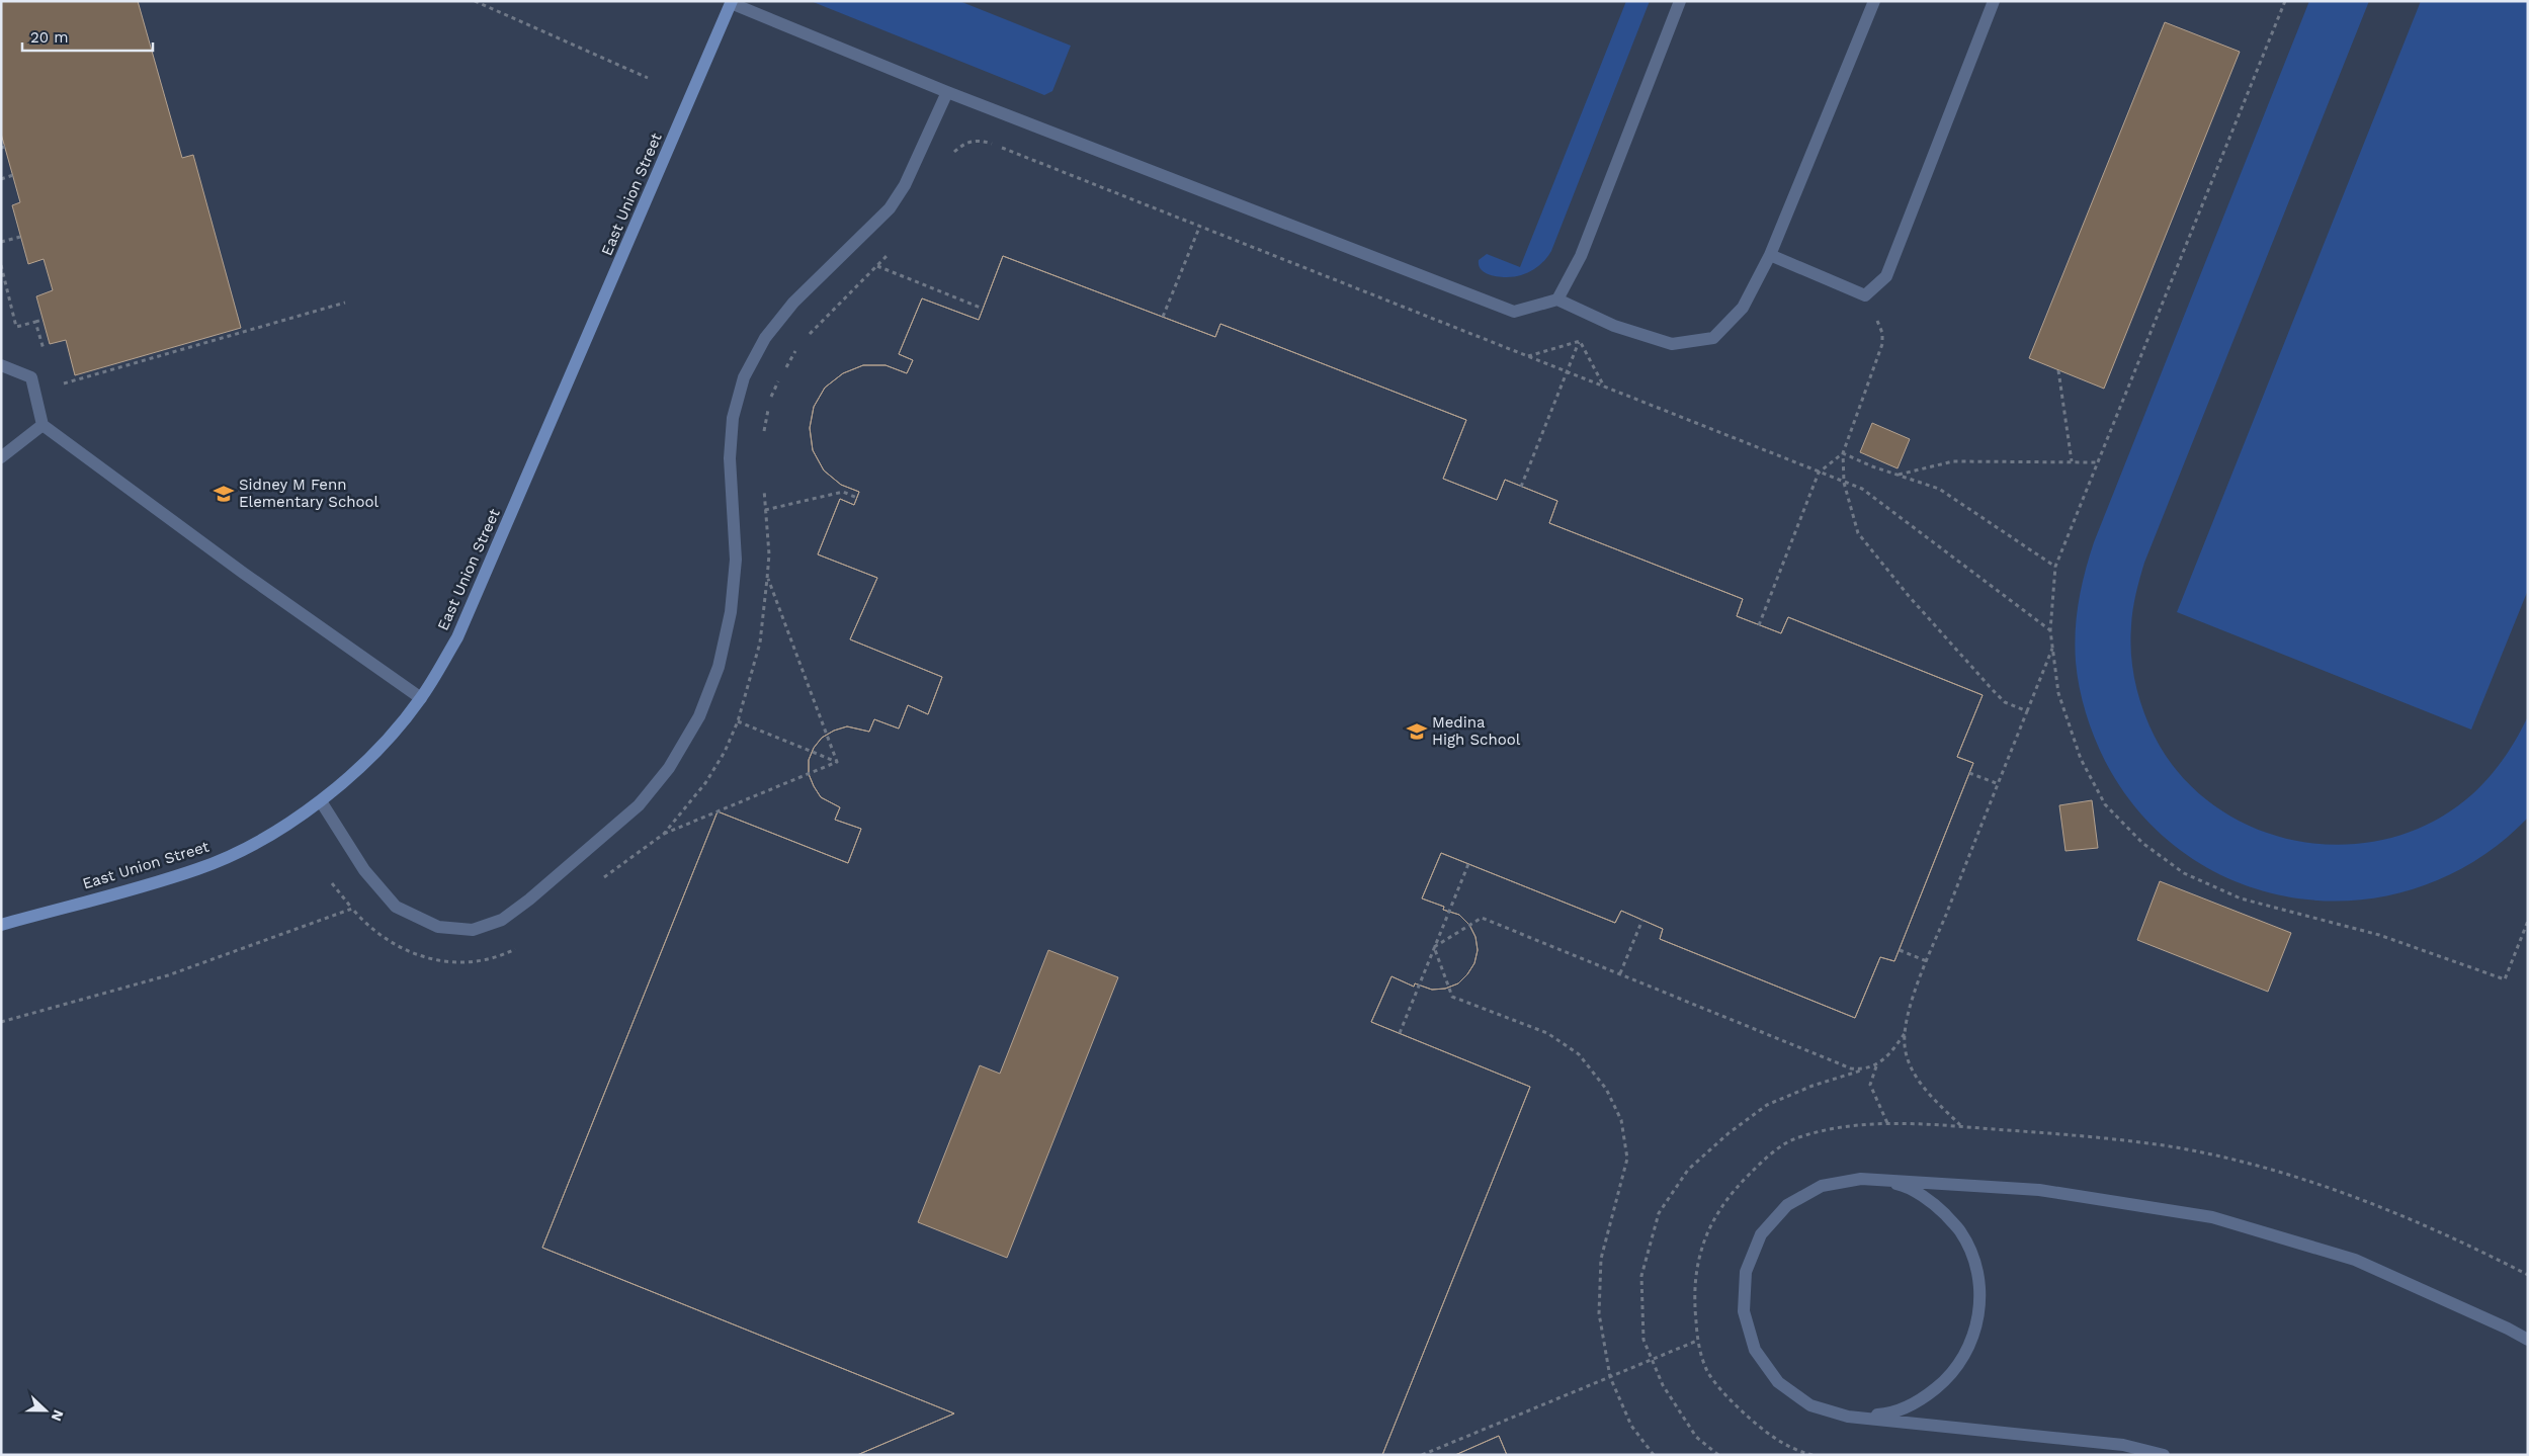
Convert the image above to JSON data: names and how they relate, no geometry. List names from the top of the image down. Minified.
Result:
{"streets":{"street":["East Union Street"]},"places":{"school or university":["Sidney M Fenn Elementary School","Medina High School"]},"scale_bar":"20 m","north":"right"}
